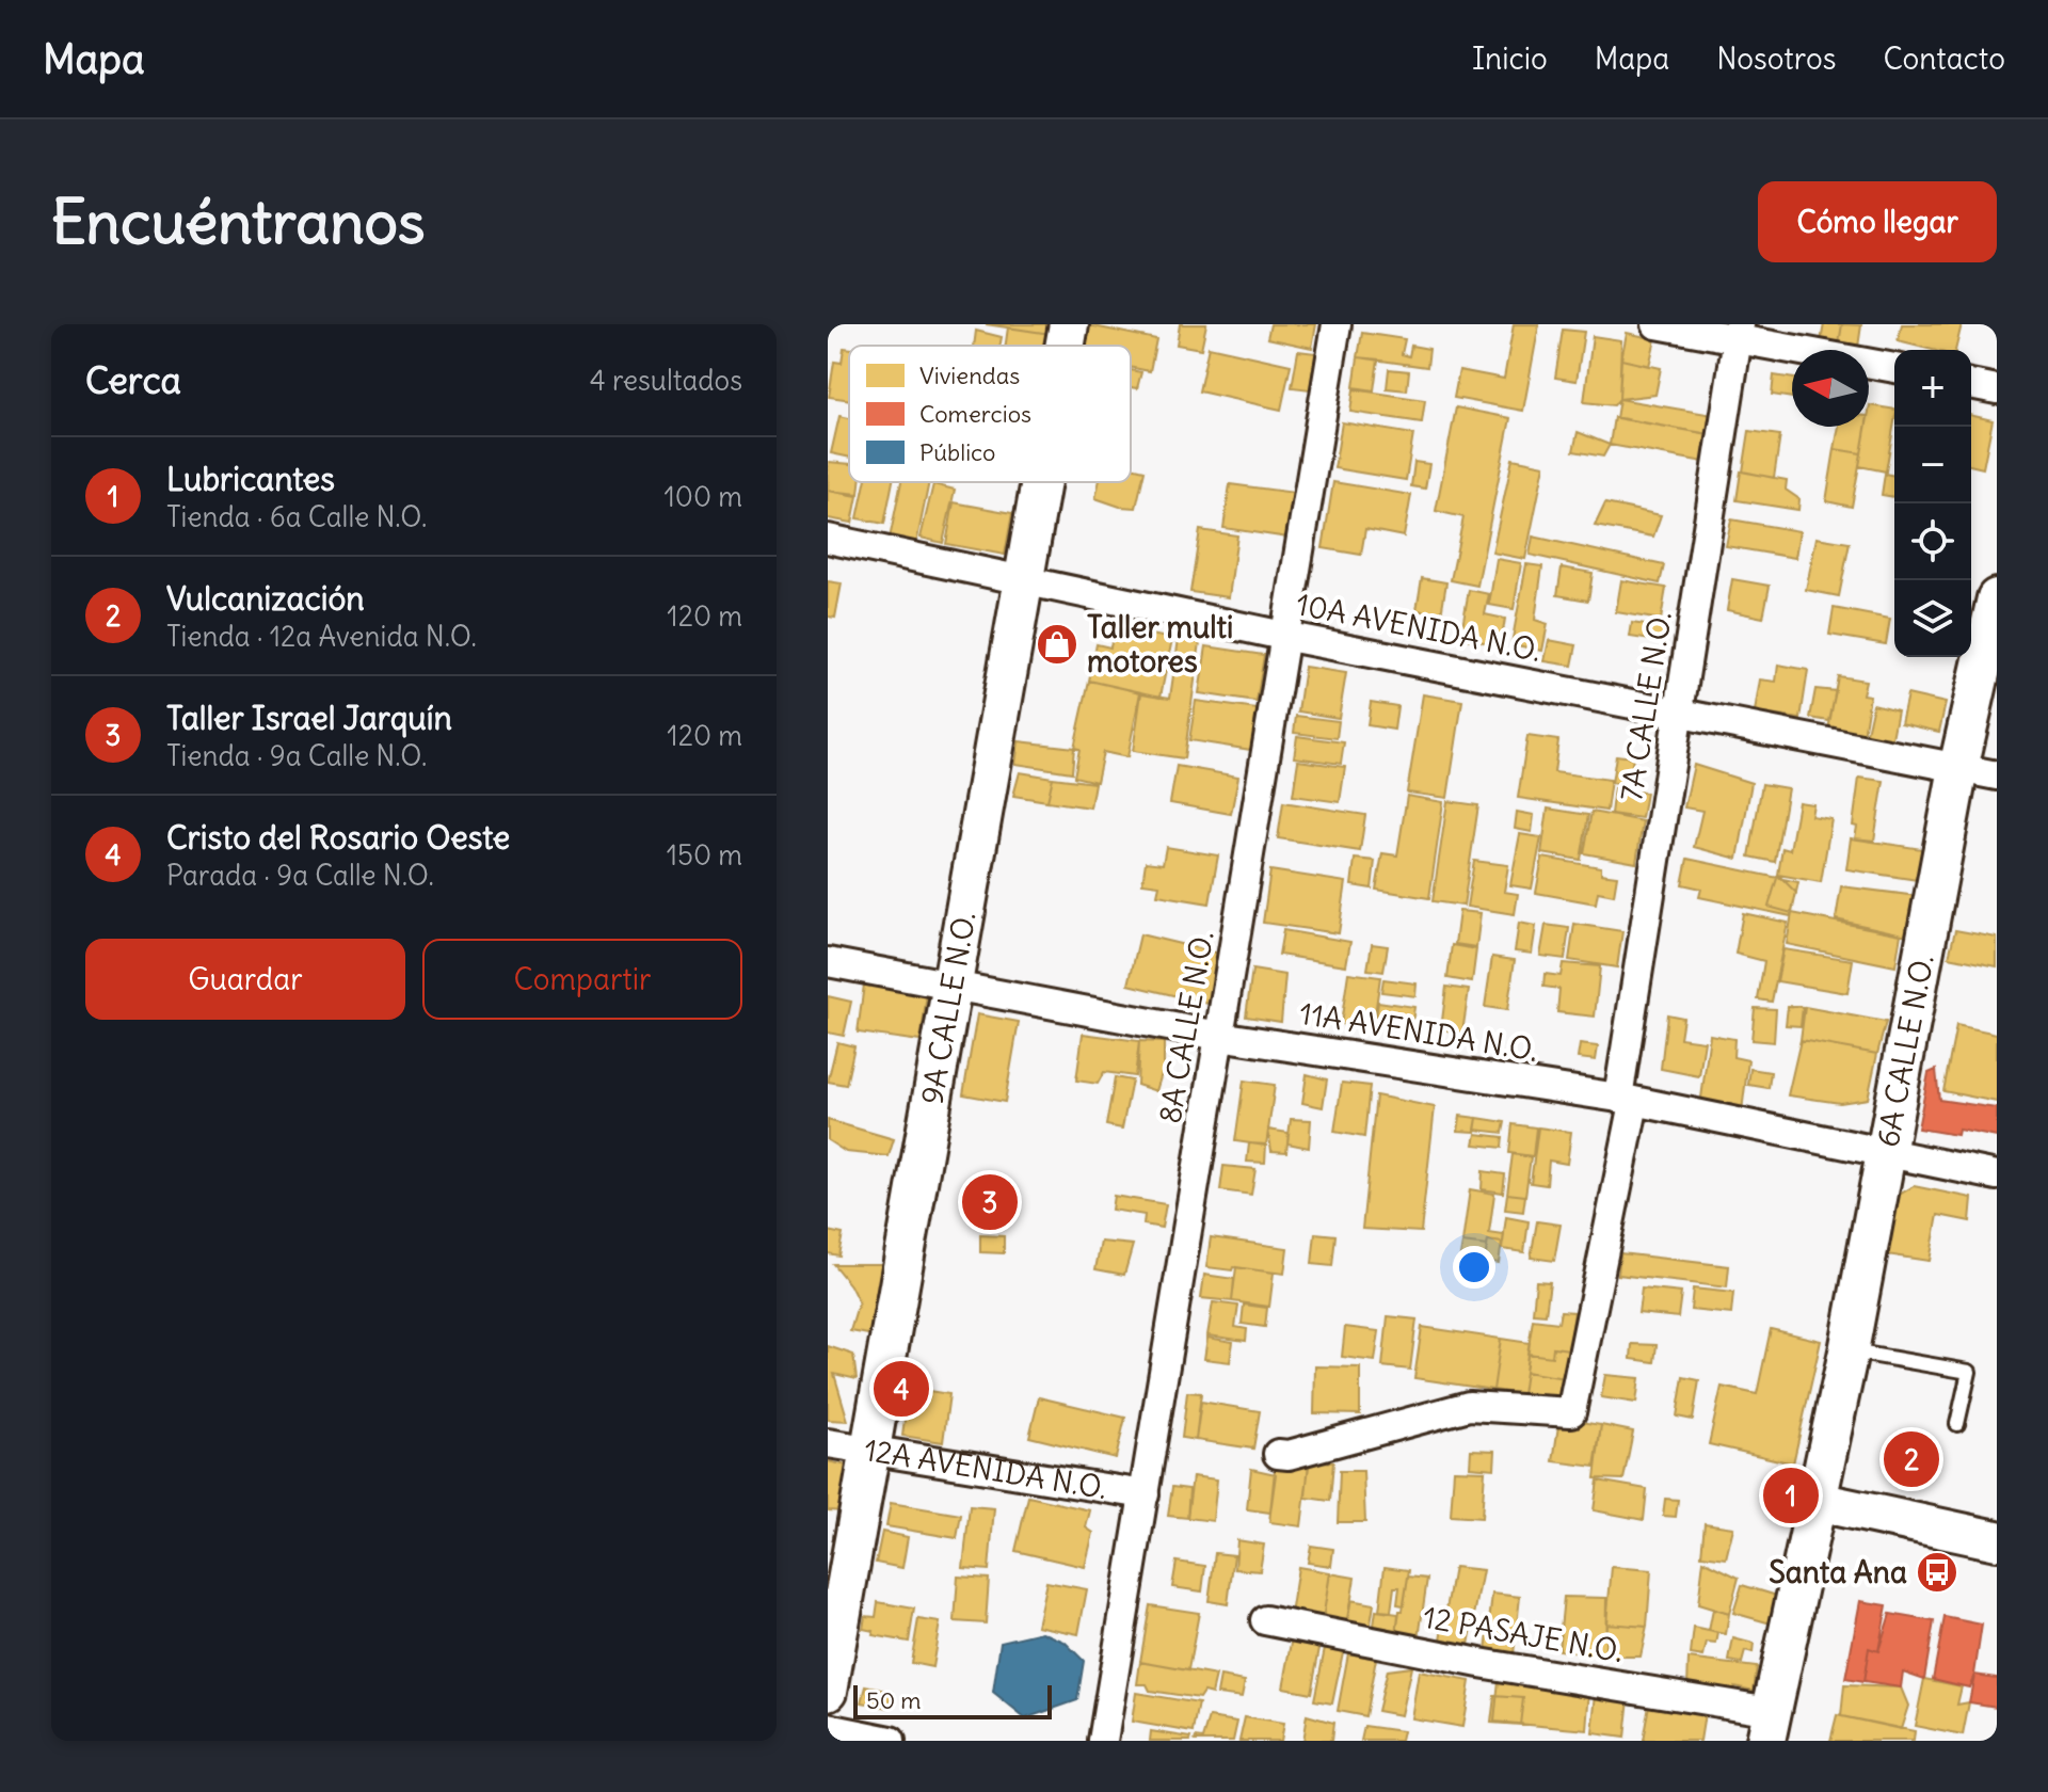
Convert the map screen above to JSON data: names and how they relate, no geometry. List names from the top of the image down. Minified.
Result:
{"streets":{"street":["10A AVENIDA N.O.","7A CALLE N.O.","9A CALLE N.O.","8A CALLE N.O.","11A AVENIDA N.O.","6A CALLE N.O.","12A AVENIDA N.O.","12 PASAJE N.O."]},"crossings":[["10A AVENIDA N.O.","7A CALLE N.O."],["10A AVENIDA N.O.","9A CALLE N.O."],["10A AVENIDA N.O.","8A CALLE N.O."],["10A AVENIDA N.O.","6A CALLE N.O."],["7A CALLE N.O.","11A AVENIDA N.O."],["9A CALLE N.O.","11A AVENIDA N.O."],["9A CALLE N.O.","12A AVENIDA N.O."],["8A CALLE N.O.","11A AVENIDA N.O."],["8A CALLE N.O.","12A AVENIDA N.O."],["11A AVENIDA N.O.","6A CALLE N.O."],["6A CALLE N.O.","12 PASAJE N.O."]],"places":{"shop":["Taller multi motores"],"bus stop":["Santa Ana"]},"legend":["Viviendas","Comercios","Público"],"scale_bar":"50 m","north":"left","page":{"header":"Mapa","nav":["Inicio","Mapa","Nosotros","Contacto"],"buttons":["Cómo llegar",["Guardar","Compartir"]],"title":"Encuéntranos","heading":["Cerca","4 resultados"],"map_buttons":["+","−"],"list":[{"mark":"1","name":"Lubricantes","note":"Tienda · 6a Calle N.O.","value":"100 m"},{"mark":"2","name":"Vulcanización","note":"Tienda · 12a Avenida N.O.","value":"120 m"},{"mark":"3","name":"Taller Israel Jarquín","note":"Tienda · 9a Calle N.O.","value":"120 m"},{"mark":"4","name":"Cristo del Rosario Oeste","note":"Parada · 9a Calle N.O.","value":"150 m"}],"pins":["3","4","2","1"],"scale":"50 m"}}
